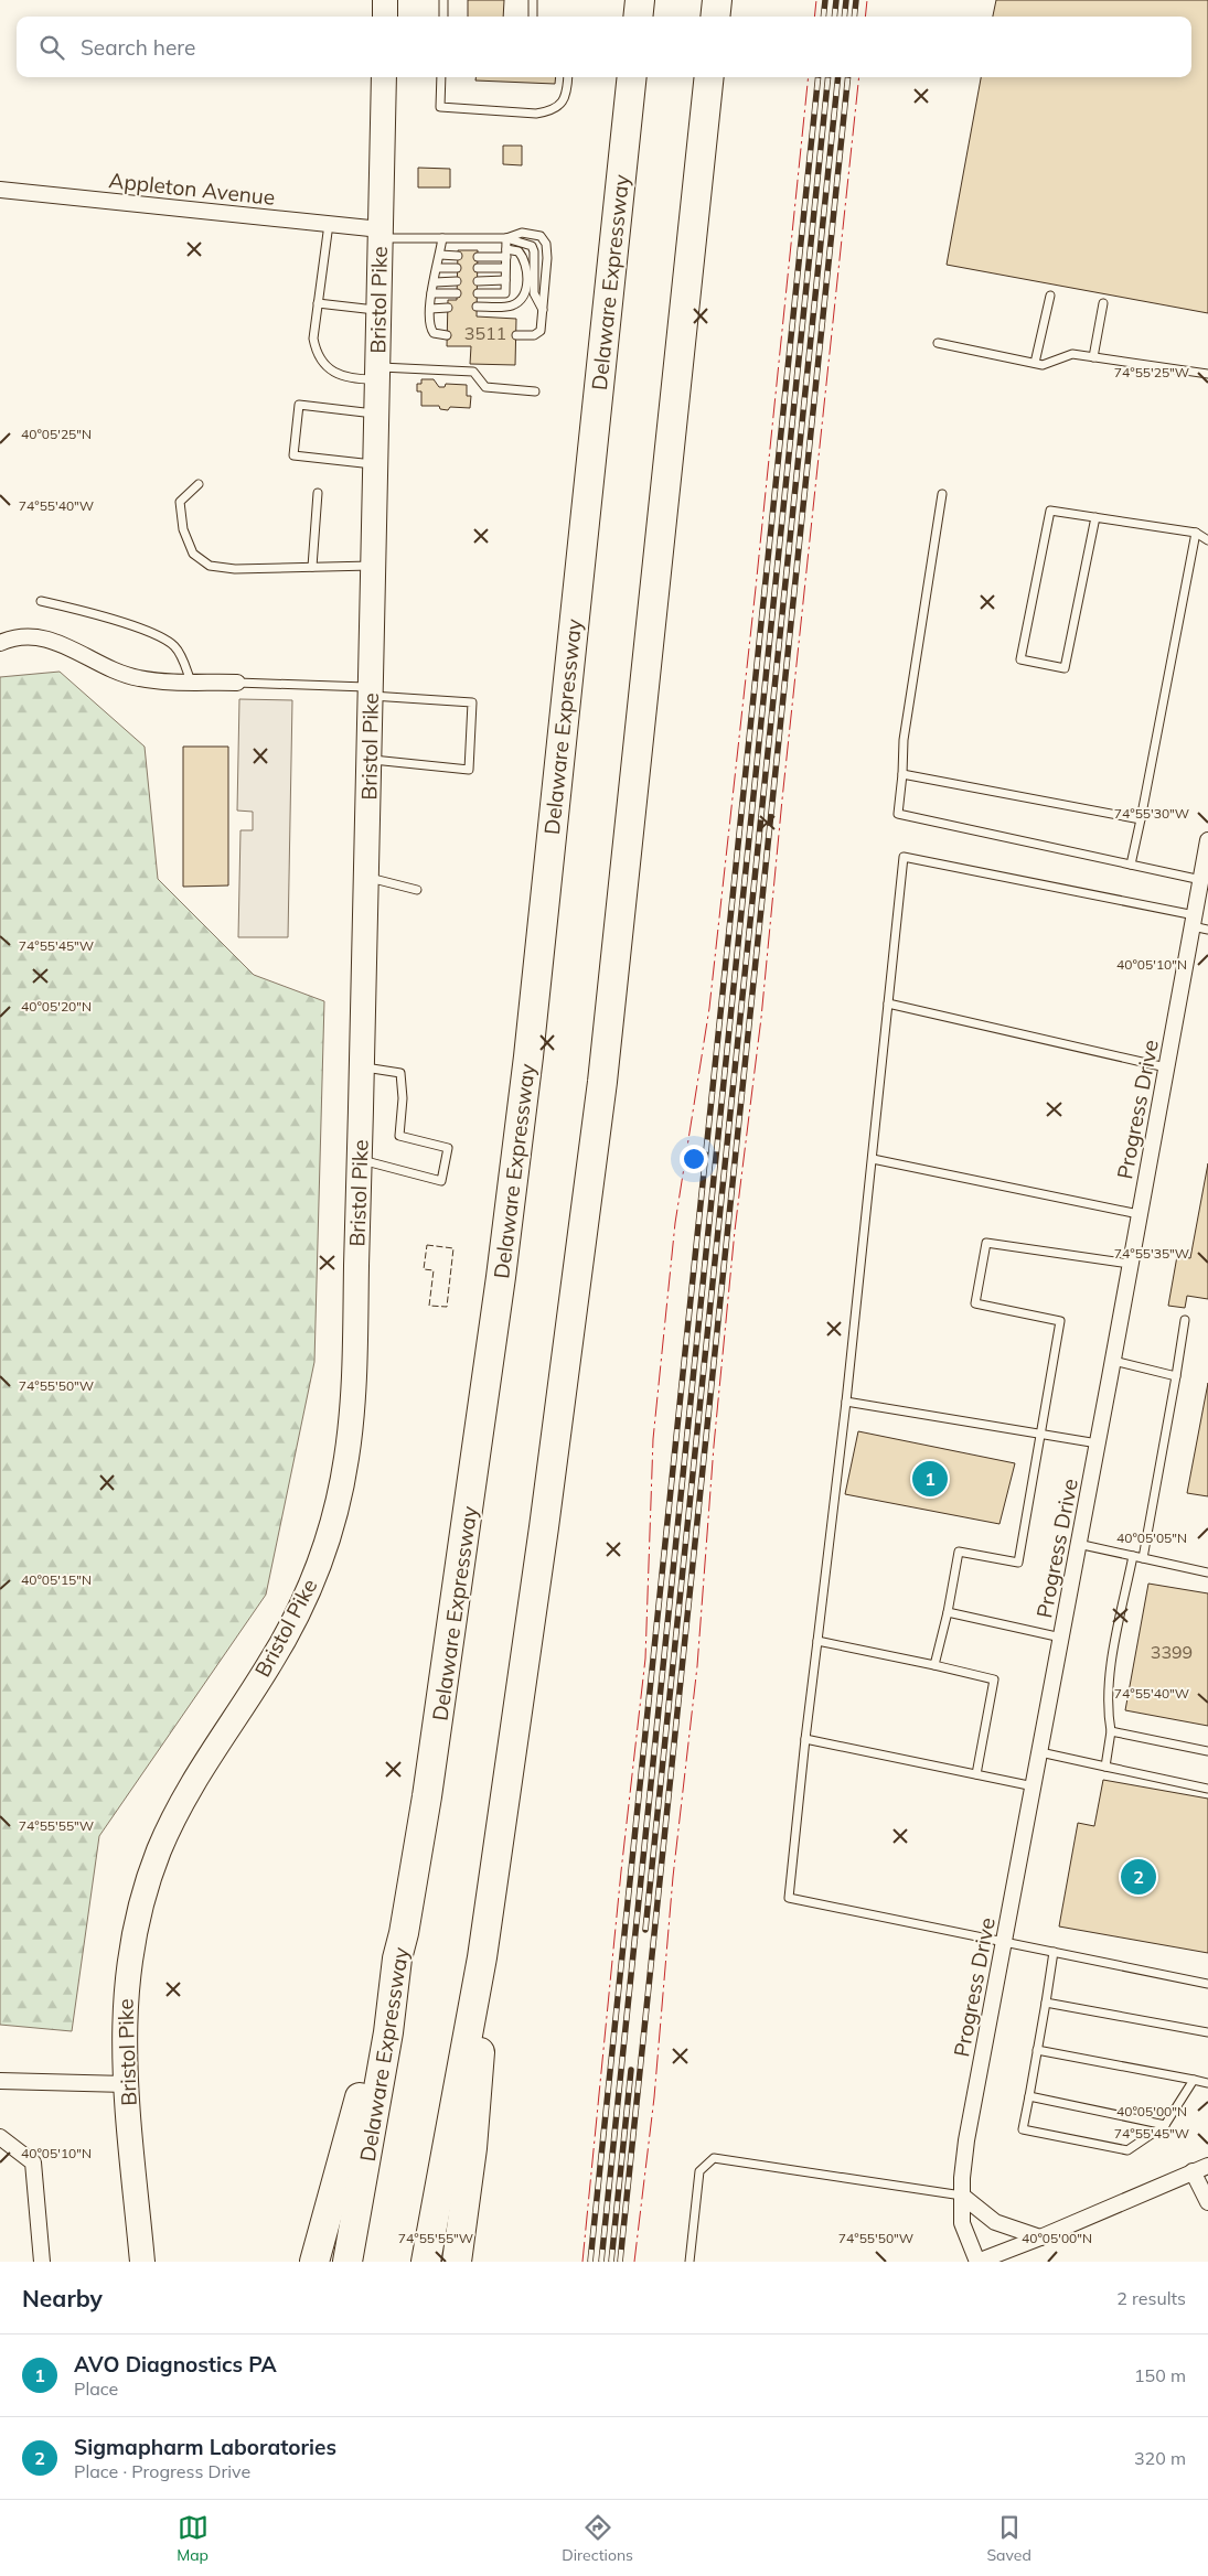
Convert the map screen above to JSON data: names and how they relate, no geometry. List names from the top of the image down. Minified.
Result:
{"streets":{"highway":["Delaware Expressway"],"main road":["Bristol Pike"],"street":["Appleton Avenue","Progress Drive"]},"crossings":[["Appleton Avenue","Bristol Pike"]],"house_numbers":["3511","3399"],"page":{"search":"Search here","pins":["1","2"],"heading":["Nearby","2 results"],"list":[{"mark":"1","name":"AVO Diagnostics PA","note":"Place","value":"150 m"},{"mark":"2","name":"Sigmapharm Laboratories","note":"Place · Progress Drive","value":"320 m"}],"nav":["Map","Directions","Saved"]},"coordinates":["74°55'25\"W","40°05'25\"N","74°55'40\"W","74°55'30\"W","74°55'45\"W","40°05'10\"N","40°05'20\"N","74°55'35\"W","74°55'50\"W","40°05'05\"N","40°05'15\"N","74°55'55\"W","40°05'00\"N"]}
